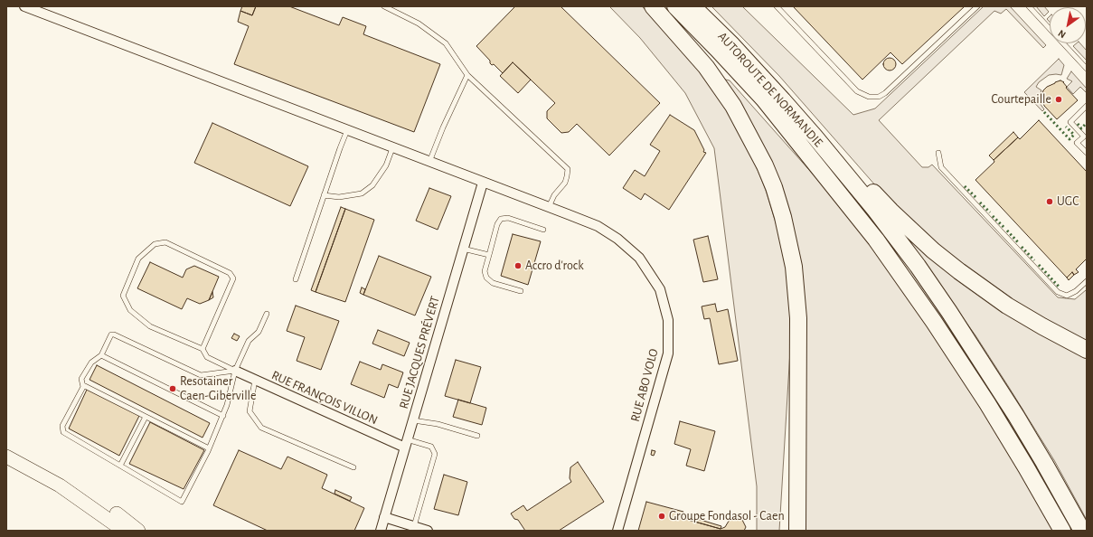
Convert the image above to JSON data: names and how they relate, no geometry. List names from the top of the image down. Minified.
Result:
{"streets":{"highway":["AUTOROUTE DE NORMANDIE"],"street":["RUE JACQUES PRÉVERT","RUE ABO VOLO","RUE FRANÇOIS VILLON"]},"crossings":[["RUE JACQUES PRÉVERT","RUE ABO VOLO"],["RUE JACQUES PRÉVERT","RUE FRANÇOIS VILLON"]],"places":["Courtepaille","UGC","Accro d'rock","Resotainer Caen-Giberville","Groupe Fondasol - Caen"],"north":"bottom left"}
